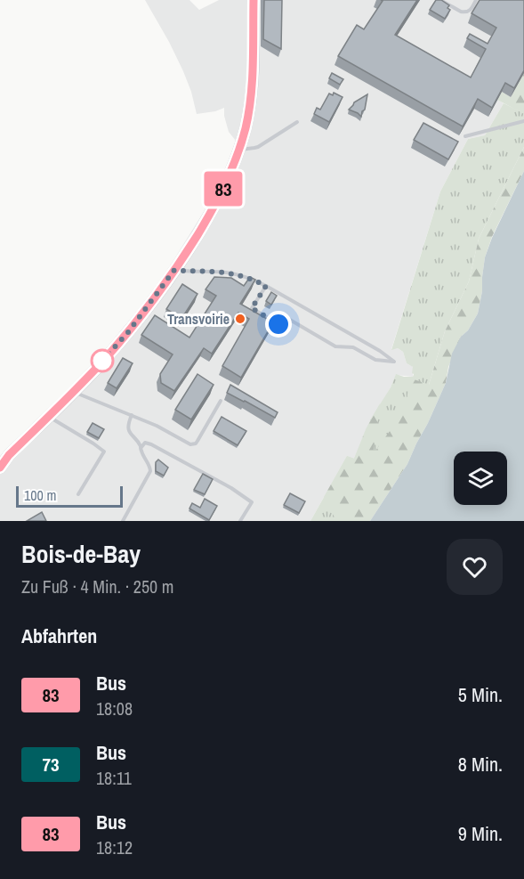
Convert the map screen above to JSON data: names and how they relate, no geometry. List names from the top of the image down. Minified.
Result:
{"places":["Transvoirie"],"lines":["bus line 83"],"scale_bar":"100 m","page":{"on_map":"83","scale":"100 m","heading":[["Bois-de-Bay","Zu Fuß · 4 Min. · 250 m"],"Abfahrten"],"list":[{"mark":"83","name":"Bus","note":"18:08","value":"5 Min."},{"mark":"73","name":"Bus","note":"18:11","value":"8 Min."},{"mark":"83","name":"Bus","note":"18:12","value":"9 Min."}]}}
